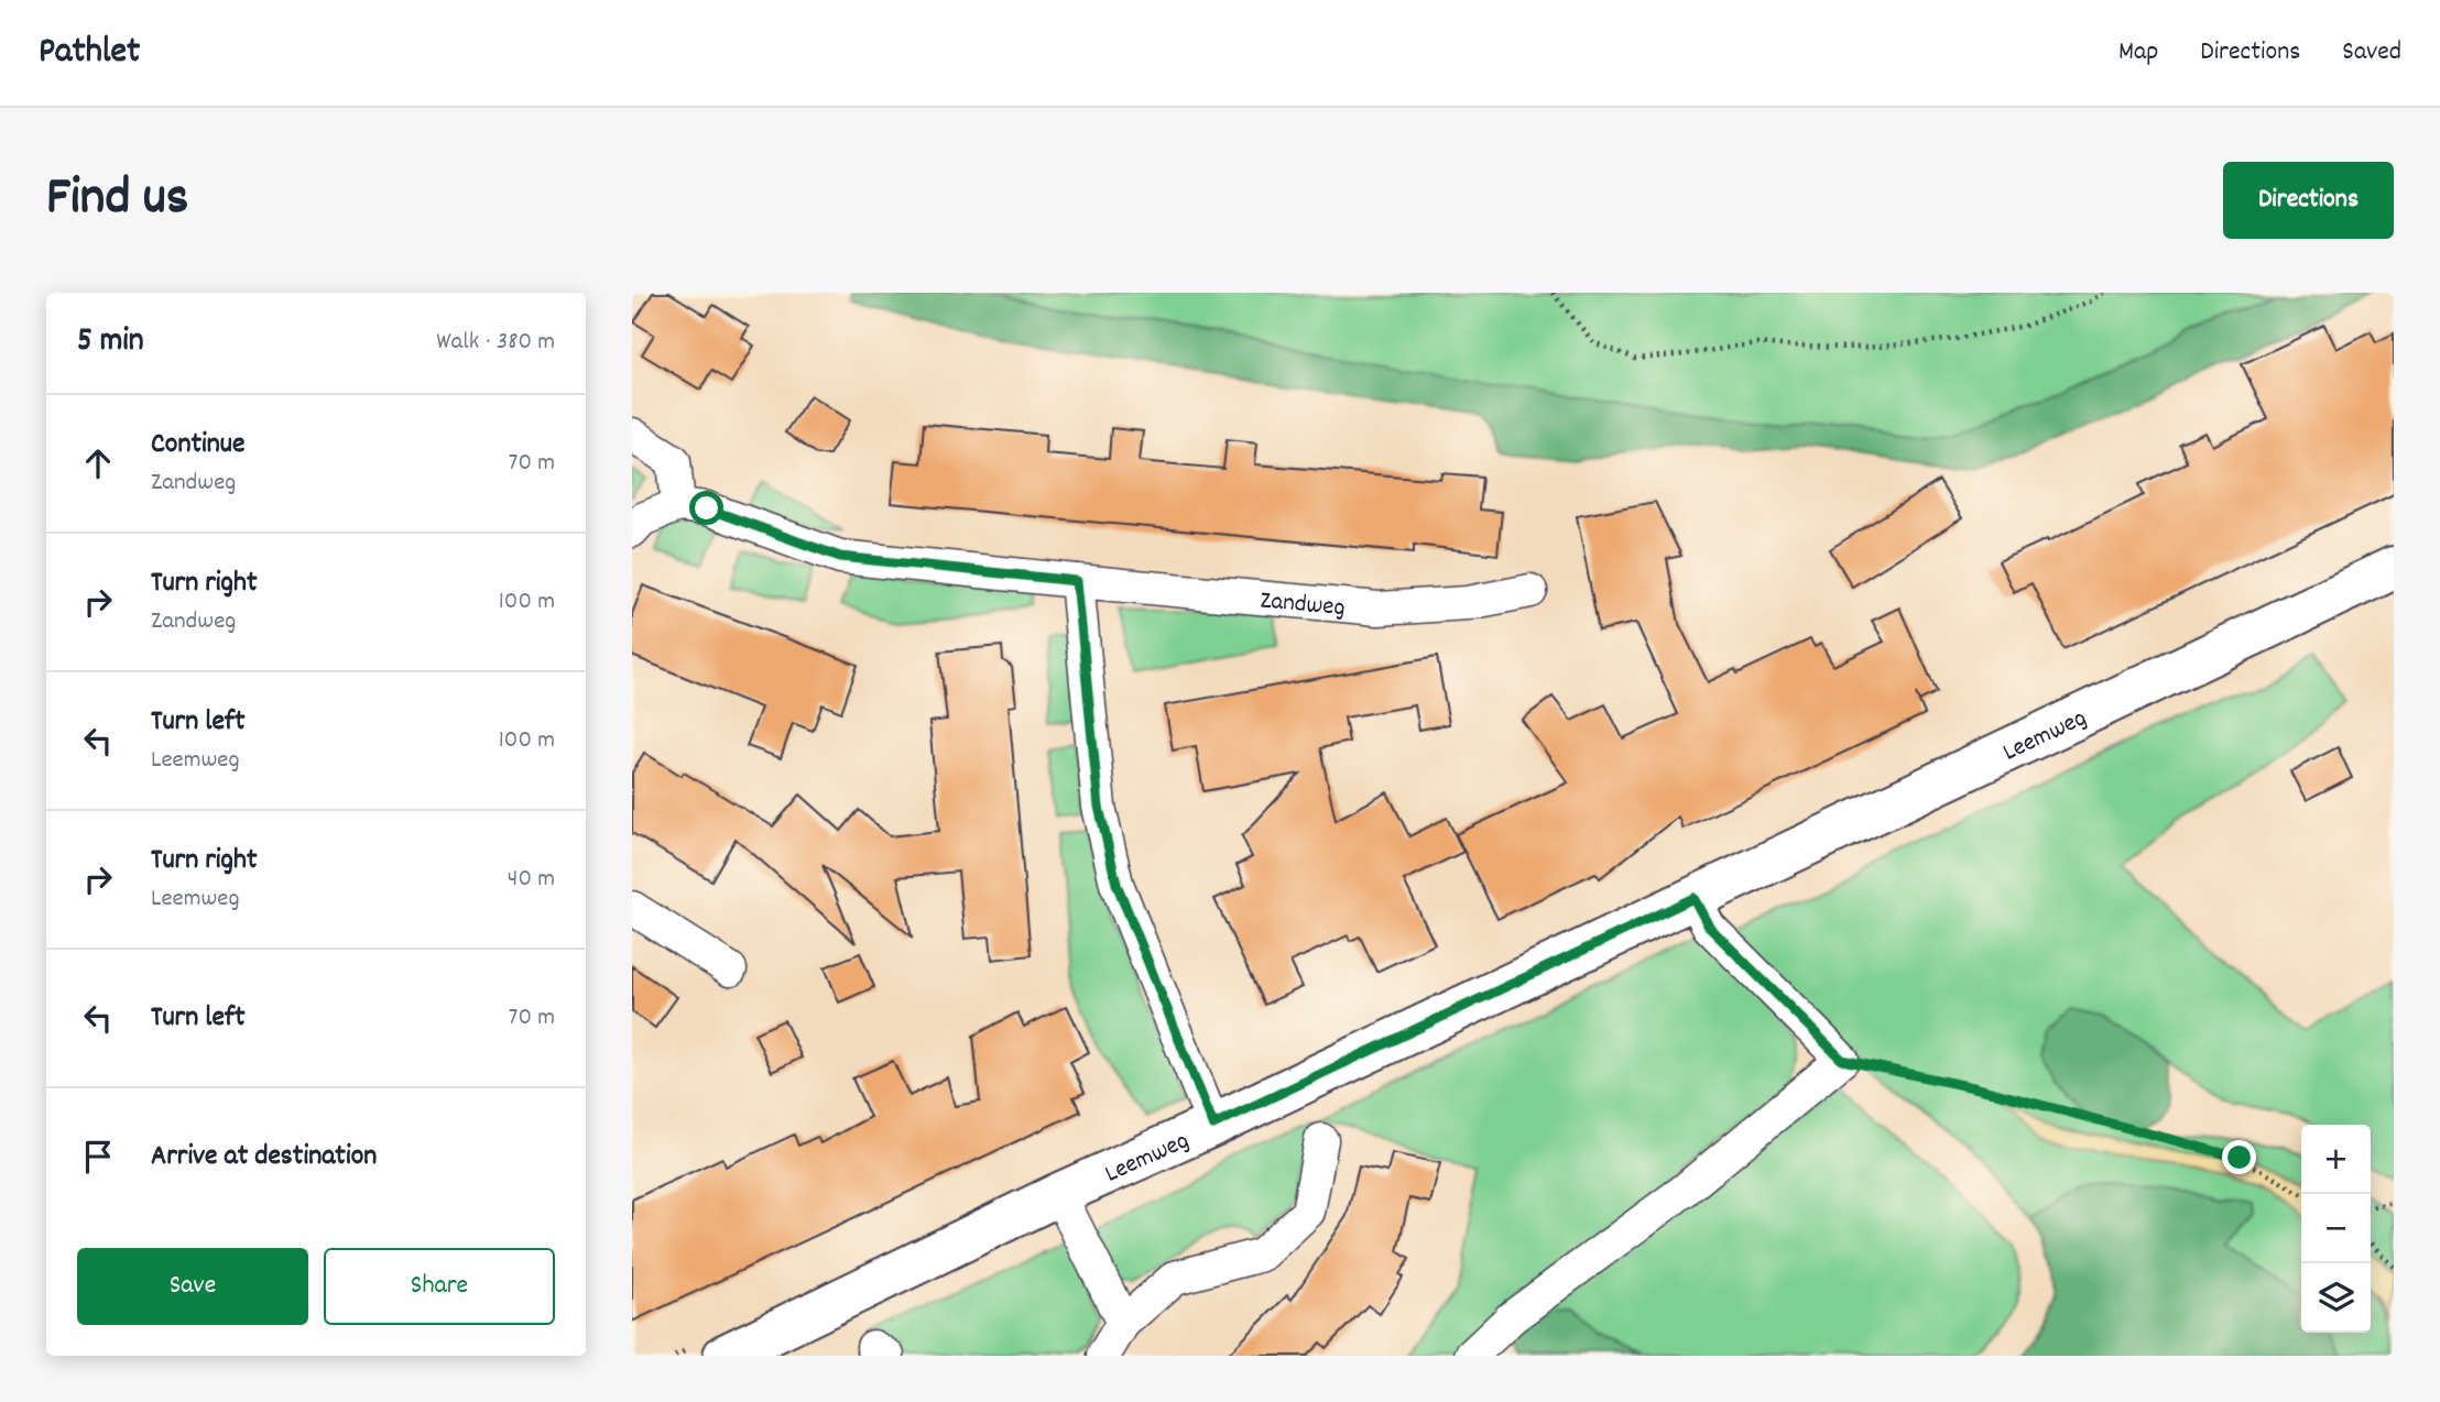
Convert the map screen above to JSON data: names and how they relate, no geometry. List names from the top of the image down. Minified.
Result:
{"streets":{"street":["Zandweg","Leemweg"]},"page":{"header":"Pathlet","nav":["Map","Directions","Saved"],"title":"Find us","buttons":["Directions",["Save","Share"]],"heading":["5 min","Walk · 380 m"],"list":[["Continue","Zandweg","70 m"],["Turn right","Zandweg","100 m"],["Turn left","Leemweg","100 m"],["Turn right","Leemweg","40 m"],["Turn left","70 m"],"Arrive at destination"],"map_buttons":["+","−"]}}
